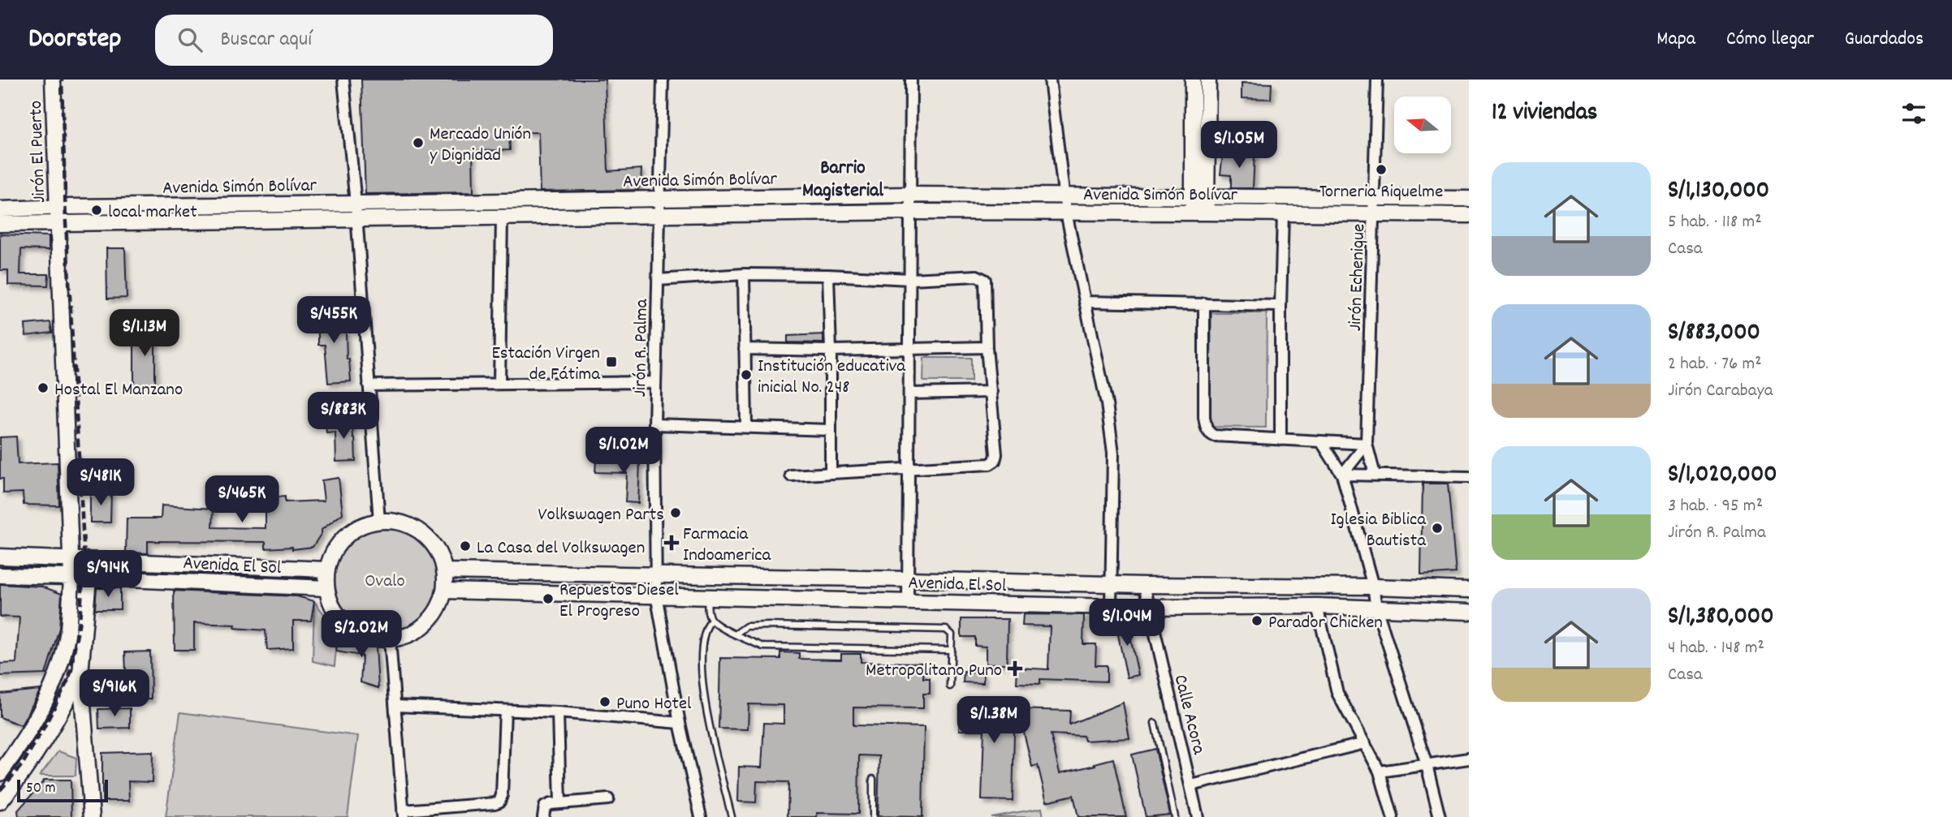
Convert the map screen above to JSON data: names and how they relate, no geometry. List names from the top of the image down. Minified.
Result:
{"streets":{"street":["Jirón El Puerto","Avenida Simón Bolívar","Jirón Echenique","Jirón R. Palma","Avenida El Sol","Calle Acora"]},"crossings":[["Jirón El Puerto","Avenida Simón Bolívar"],["Jirón El Puerto","Avenida El Sol"],["Avenida Simón Bolívar","Jirón Echenique"],["Avenida Simón Bolívar","Jirón R. Palma"],["Jirón R. Palma","Avenida El Sol"],["Avenida El Sol","Calle Acora"]],"districts":["Barrio Magisterial"],"parks":["Ovalo"],"places":{"other":["Mercado Unión y Dignidad","Torneria Riquelme","local market","Institución educativa inicial No. 248","Hostal El Manzano","Volkswagen Parts","Iglesia Biblica Bautista","La Casa del Volkswagen","Repuestos Diesel El Progreso","Parador Chicken","Puno Hotel"],"transit":["Estación Virgen de Fátima"],"health":["Farmacia Indoamerica","Metropolitano Puno"]},"scale_bar":"50 m","north":"left","page":{"header":"Doorstep","search":"Buscar aquí","nav":["Mapa","Cómo llegar","Guardados"],"heading":"12 viviendas","price":["S/1.05M","S/455K","S/1.13M","S/883K","S/1.02M","S/481K","S/465K","S/914K","S/1.04M","S/2.02M","S/916K","S/1.38M"],"list":[{"name":"S/1,130,000","note":"5 hab. · 118 m² · Casa"},{"name":"S/883,000","note":"2 hab. · 76 m² · Jirón Carabaya"},{"name":"S/1,020,000","note":"3 hab. · 95 m² · Jirón R. Palma"},{"name":"S/1,380,000","note":"4 hab. · 148 m² · Casa"}],"scale":"50 m"}}
